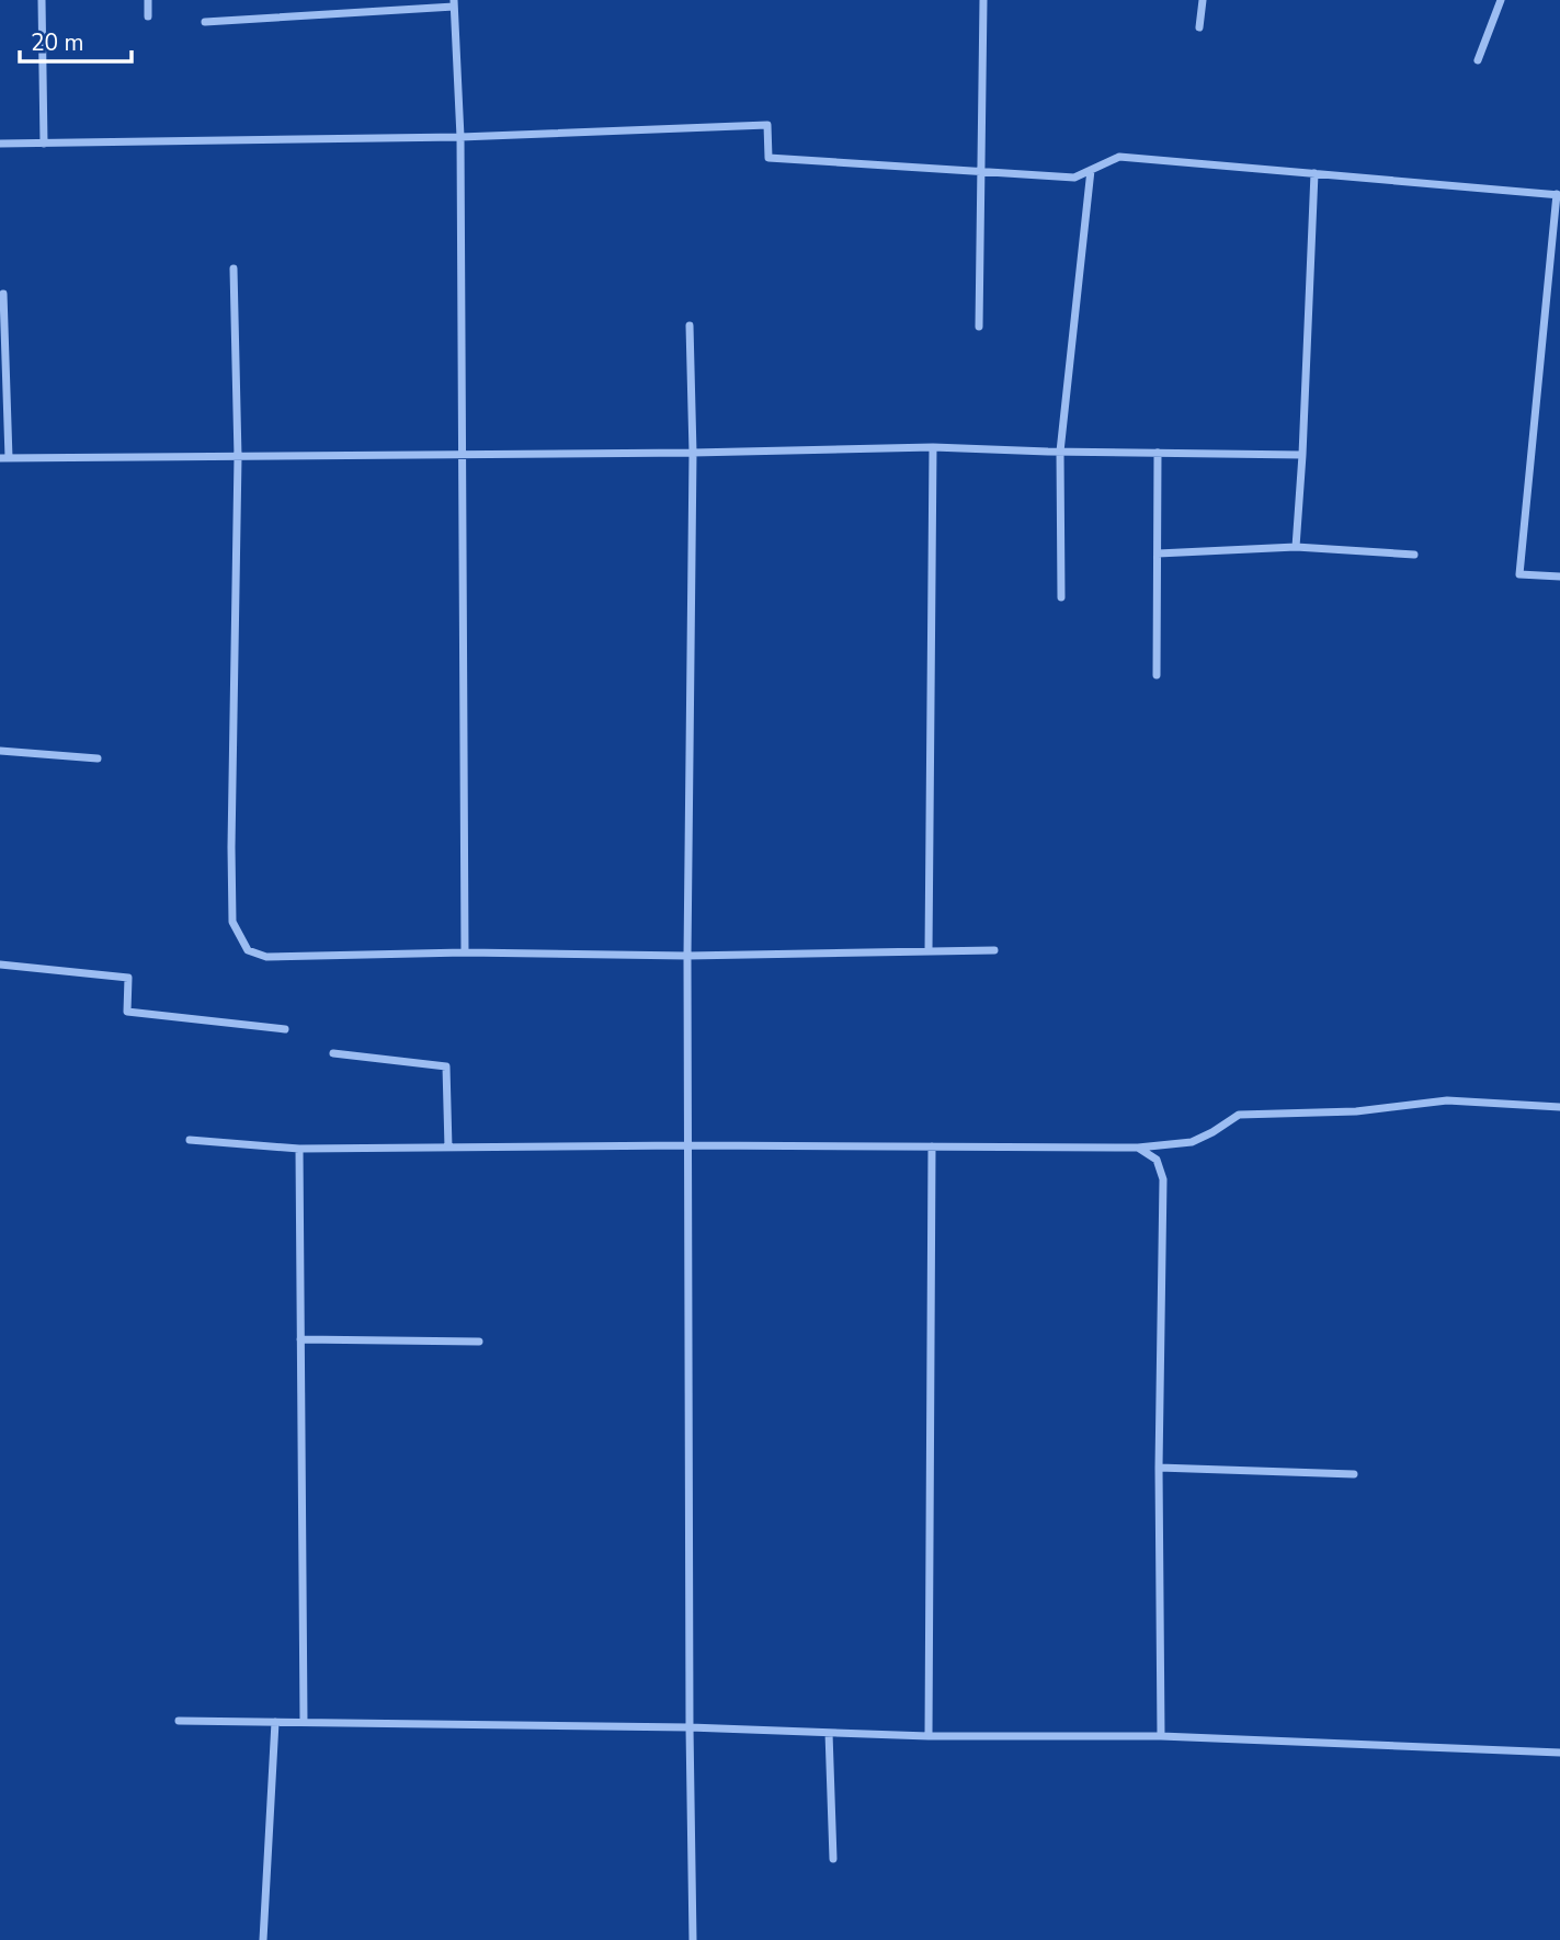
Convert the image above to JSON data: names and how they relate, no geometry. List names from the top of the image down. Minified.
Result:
{"scale_bar":"20 m"}
